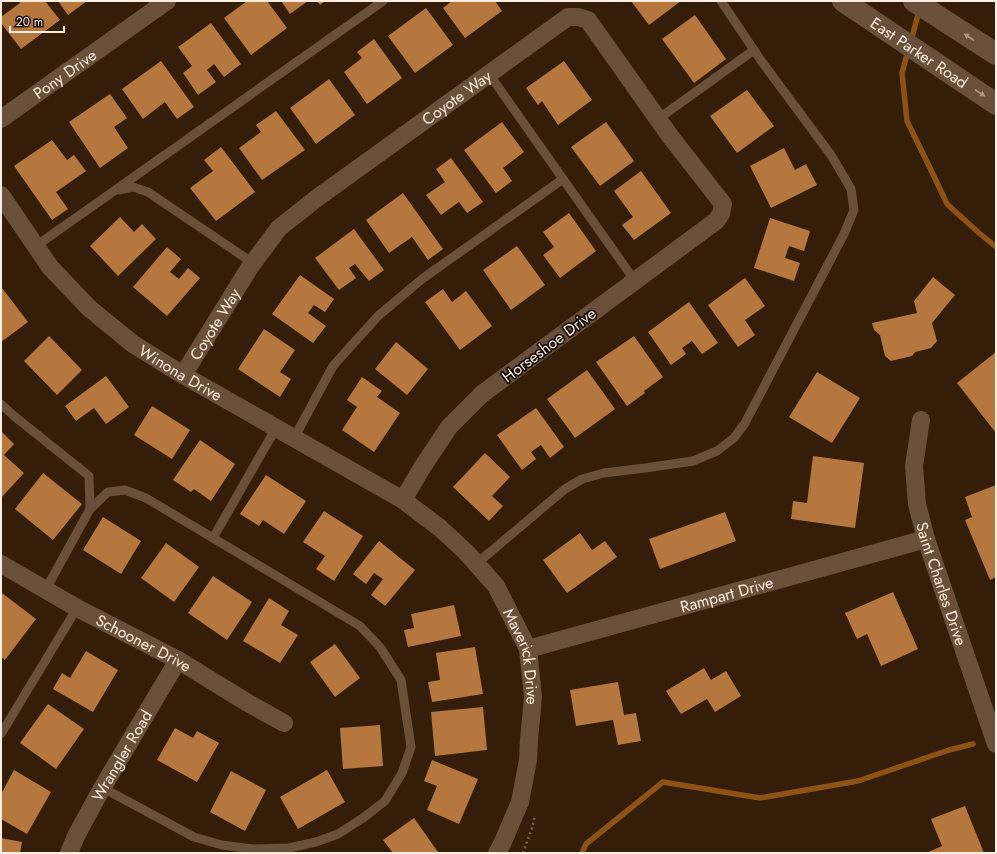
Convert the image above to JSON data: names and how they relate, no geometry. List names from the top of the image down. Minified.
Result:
{"streets":{"main road":["East Parker Road"],"street":["Pony Drive","Coyote Way","Horseshoe Drive","Winona Drive","Saint Charles Drive","Rampart Drive","Schooner Drive","Maverick Drive","Wrangler Road"]},"crossings":[["Coyote Way","Horseshoe Drive"],["Coyote Way","Winona Drive"],["Horseshoe Drive","Winona Drive"],["Horseshoe Drive","Maverick Drive"],["Winona Drive","Maverick Drive"],["Saint Charles Drive","Rampart Drive"],["Rampart Drive","Maverick Drive"],["Schooner Drive","Wrangler Road"]],"scale_bar":"20 m"}
